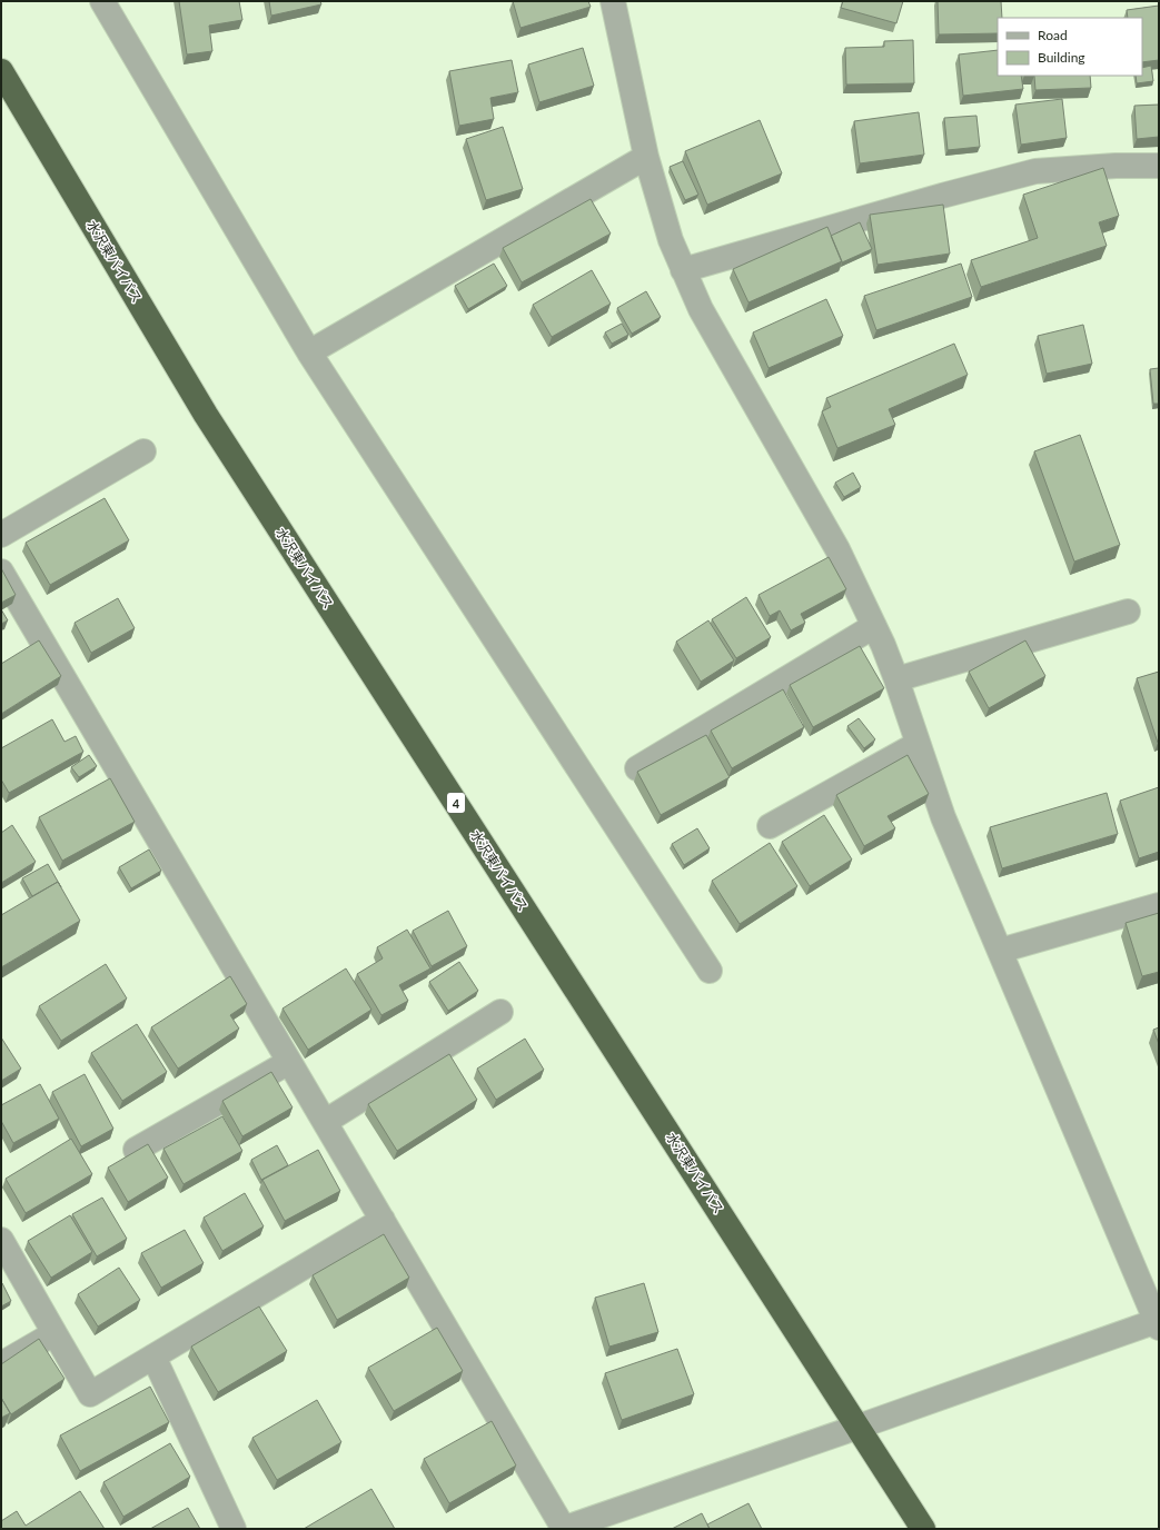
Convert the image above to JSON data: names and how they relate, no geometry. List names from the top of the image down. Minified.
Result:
{"streets":{"highway":["水沢東バイパス","4"]},"legend":["Road","Building"]}
